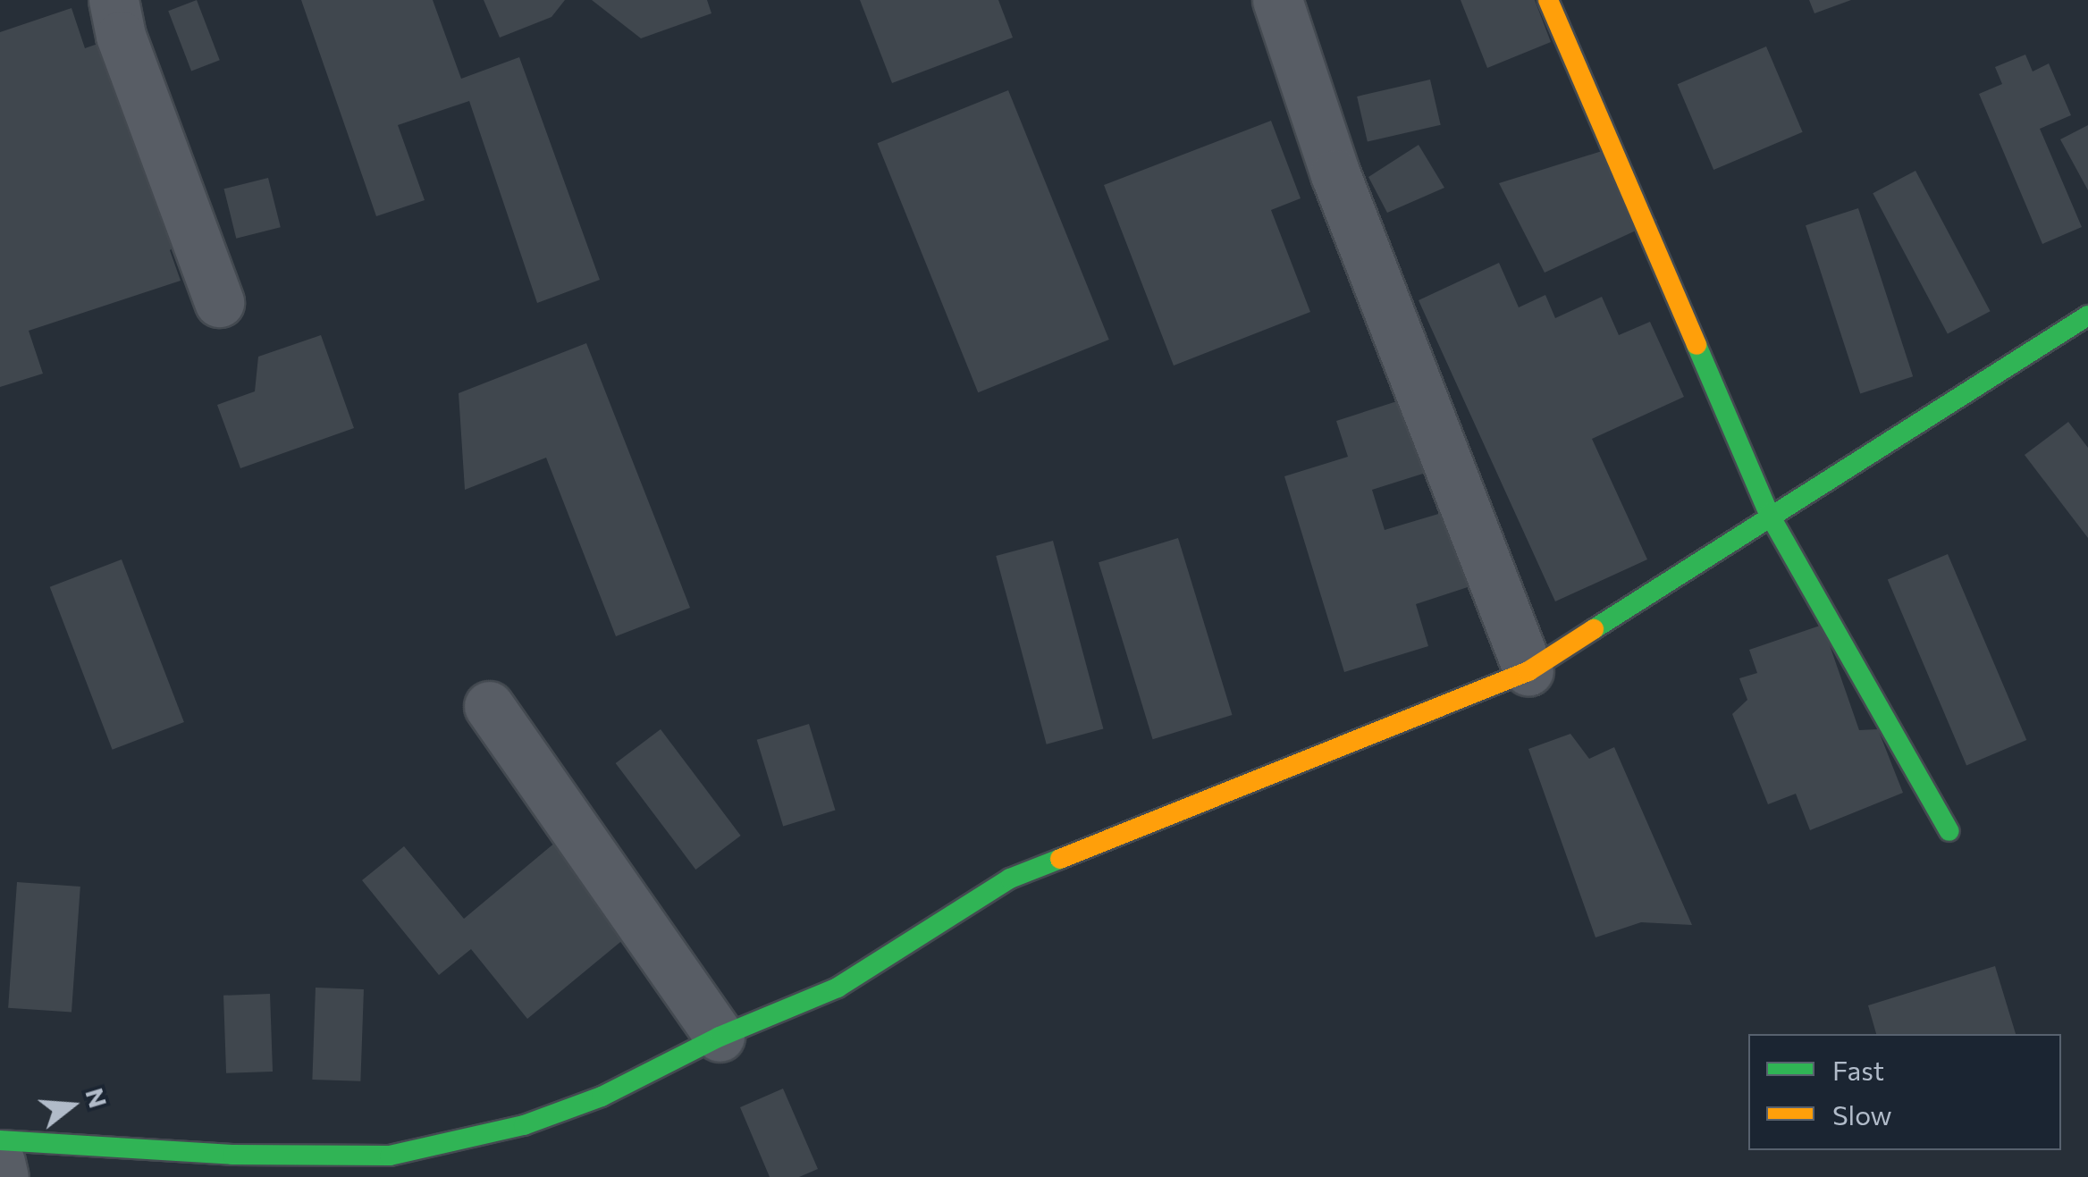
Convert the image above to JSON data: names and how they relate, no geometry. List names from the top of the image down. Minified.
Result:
{"legend":["Fast","Slow"],"north":"right"}
